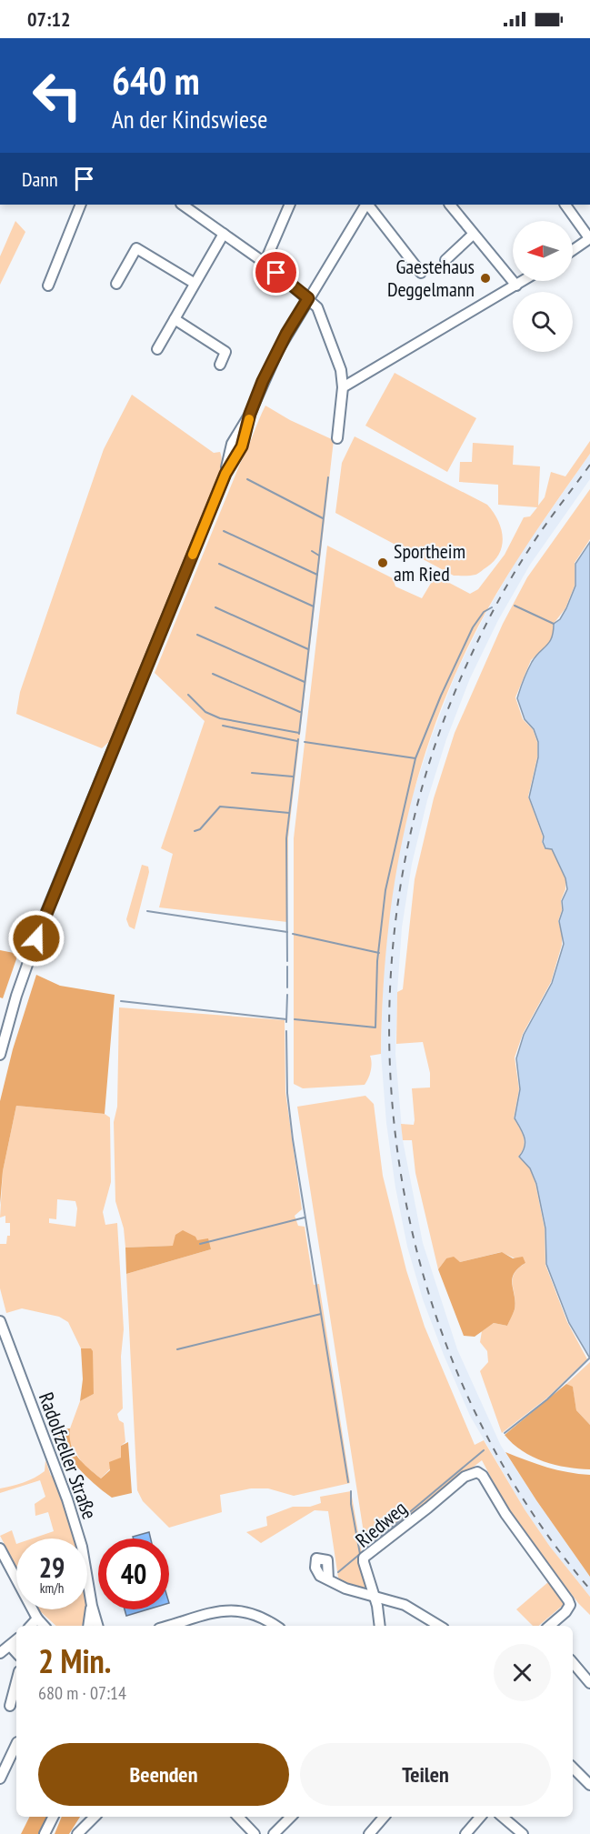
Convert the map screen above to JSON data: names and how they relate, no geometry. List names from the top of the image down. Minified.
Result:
{"streets":{"street":["Radolfzeller Straße","Riedweg"]},"places":["Gaestehaus Deggelmann","Sportheim am Ried"],"north":"left","page":{"status":"07:12","turn":["640 m","An der Kindswiese"],"then":"Dann","speed":"29 km/h","limit":"40","heading":["2 Min.","680 m · 07:14"],"buttons":["Beenden","Teilen"]}}
